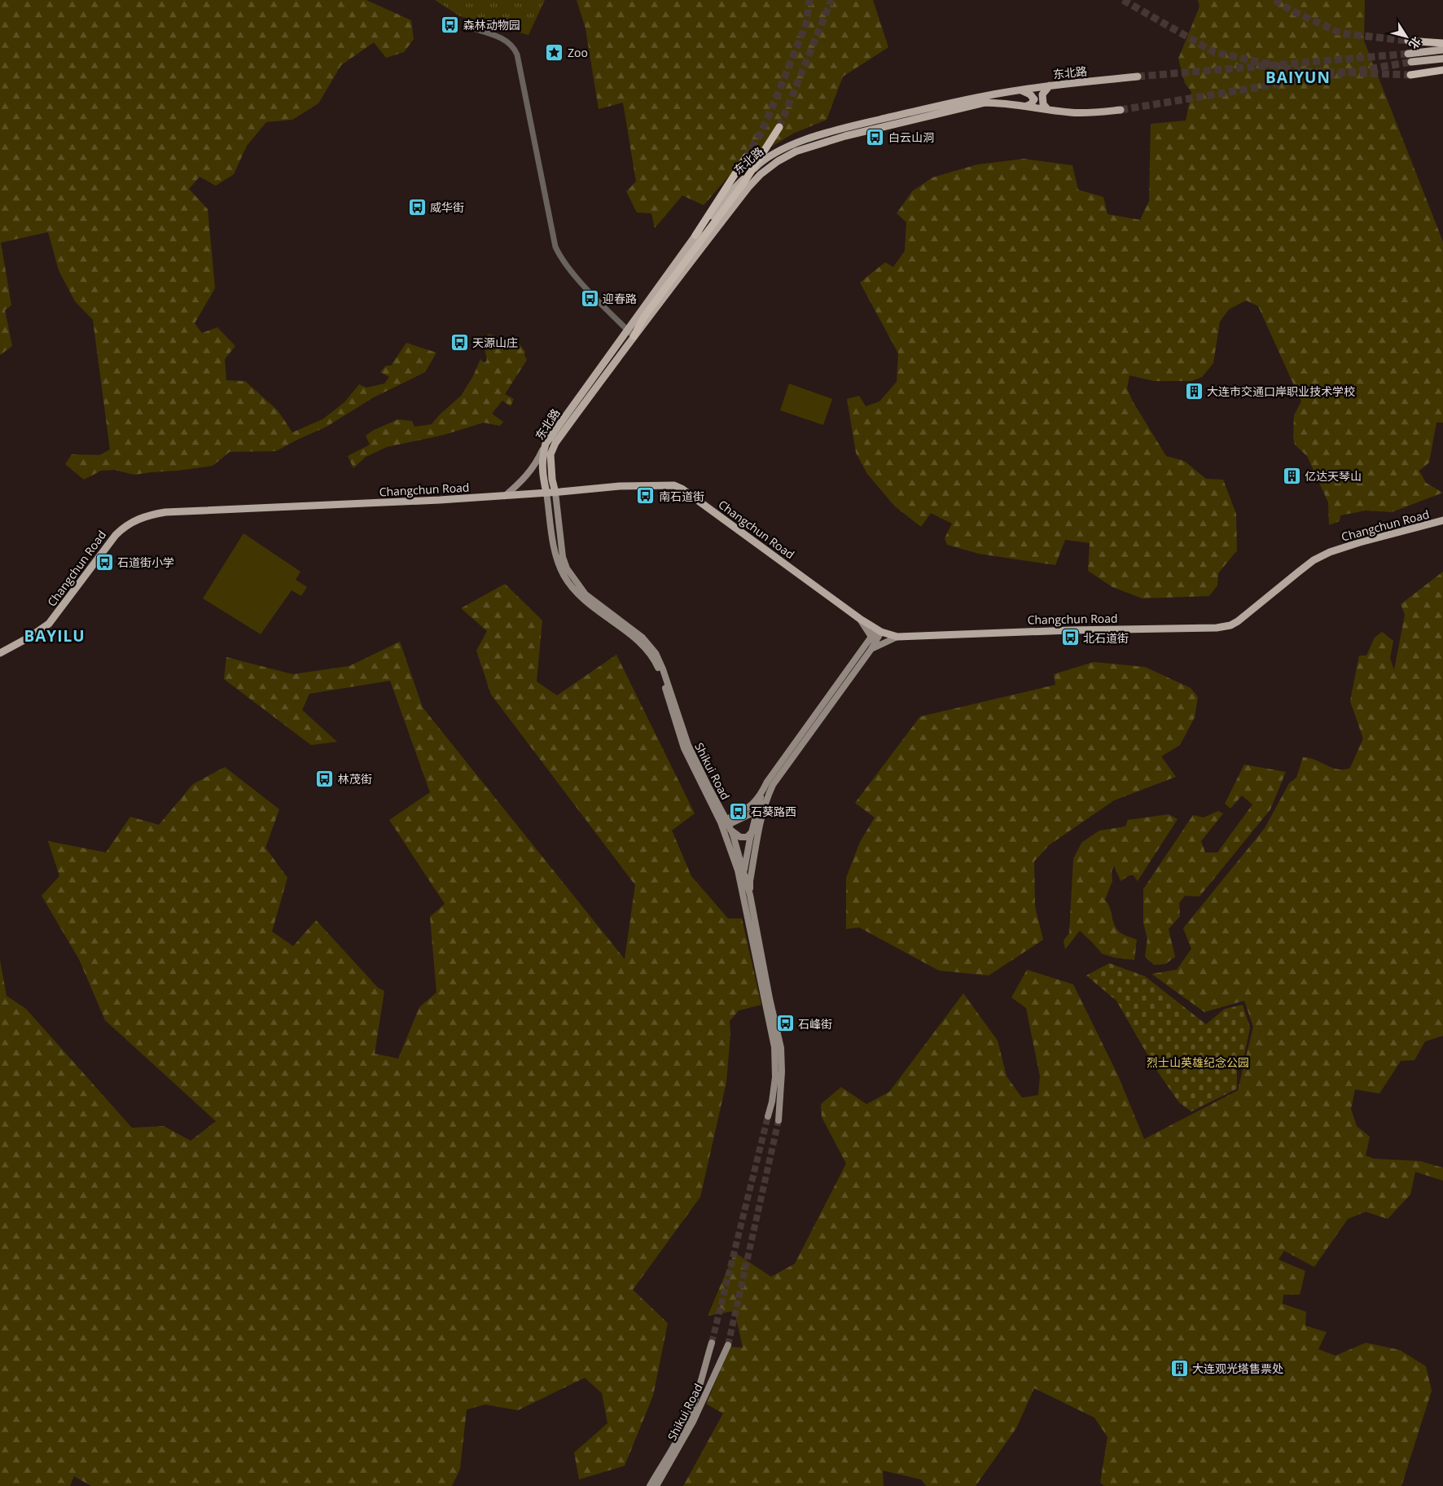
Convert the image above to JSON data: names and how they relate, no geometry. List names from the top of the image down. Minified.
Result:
{"streets":{"main road":["东北路","Changchun Road","Shikui Road"]},"crossings":[["东北路","Changchun Road"],["东北路","Shikui Road"],["Changchun Road","Shikui Road"]],"districts":["BAIYUN","BAYILU"],"parks":["烈士山英雄纪念公园"],"places":{"bus stop":["森林动物园","白云山洞","威华街","迎春路","天源山庄","南石道街","石道街小学","北石道街","林茂街","石葵路西","石峰街"],"place":["Zoo"],"building":["大连市交通口岸职业技术学校","亿达天琴山","大连观光塔售票处"]},"north":"bottom right"}
